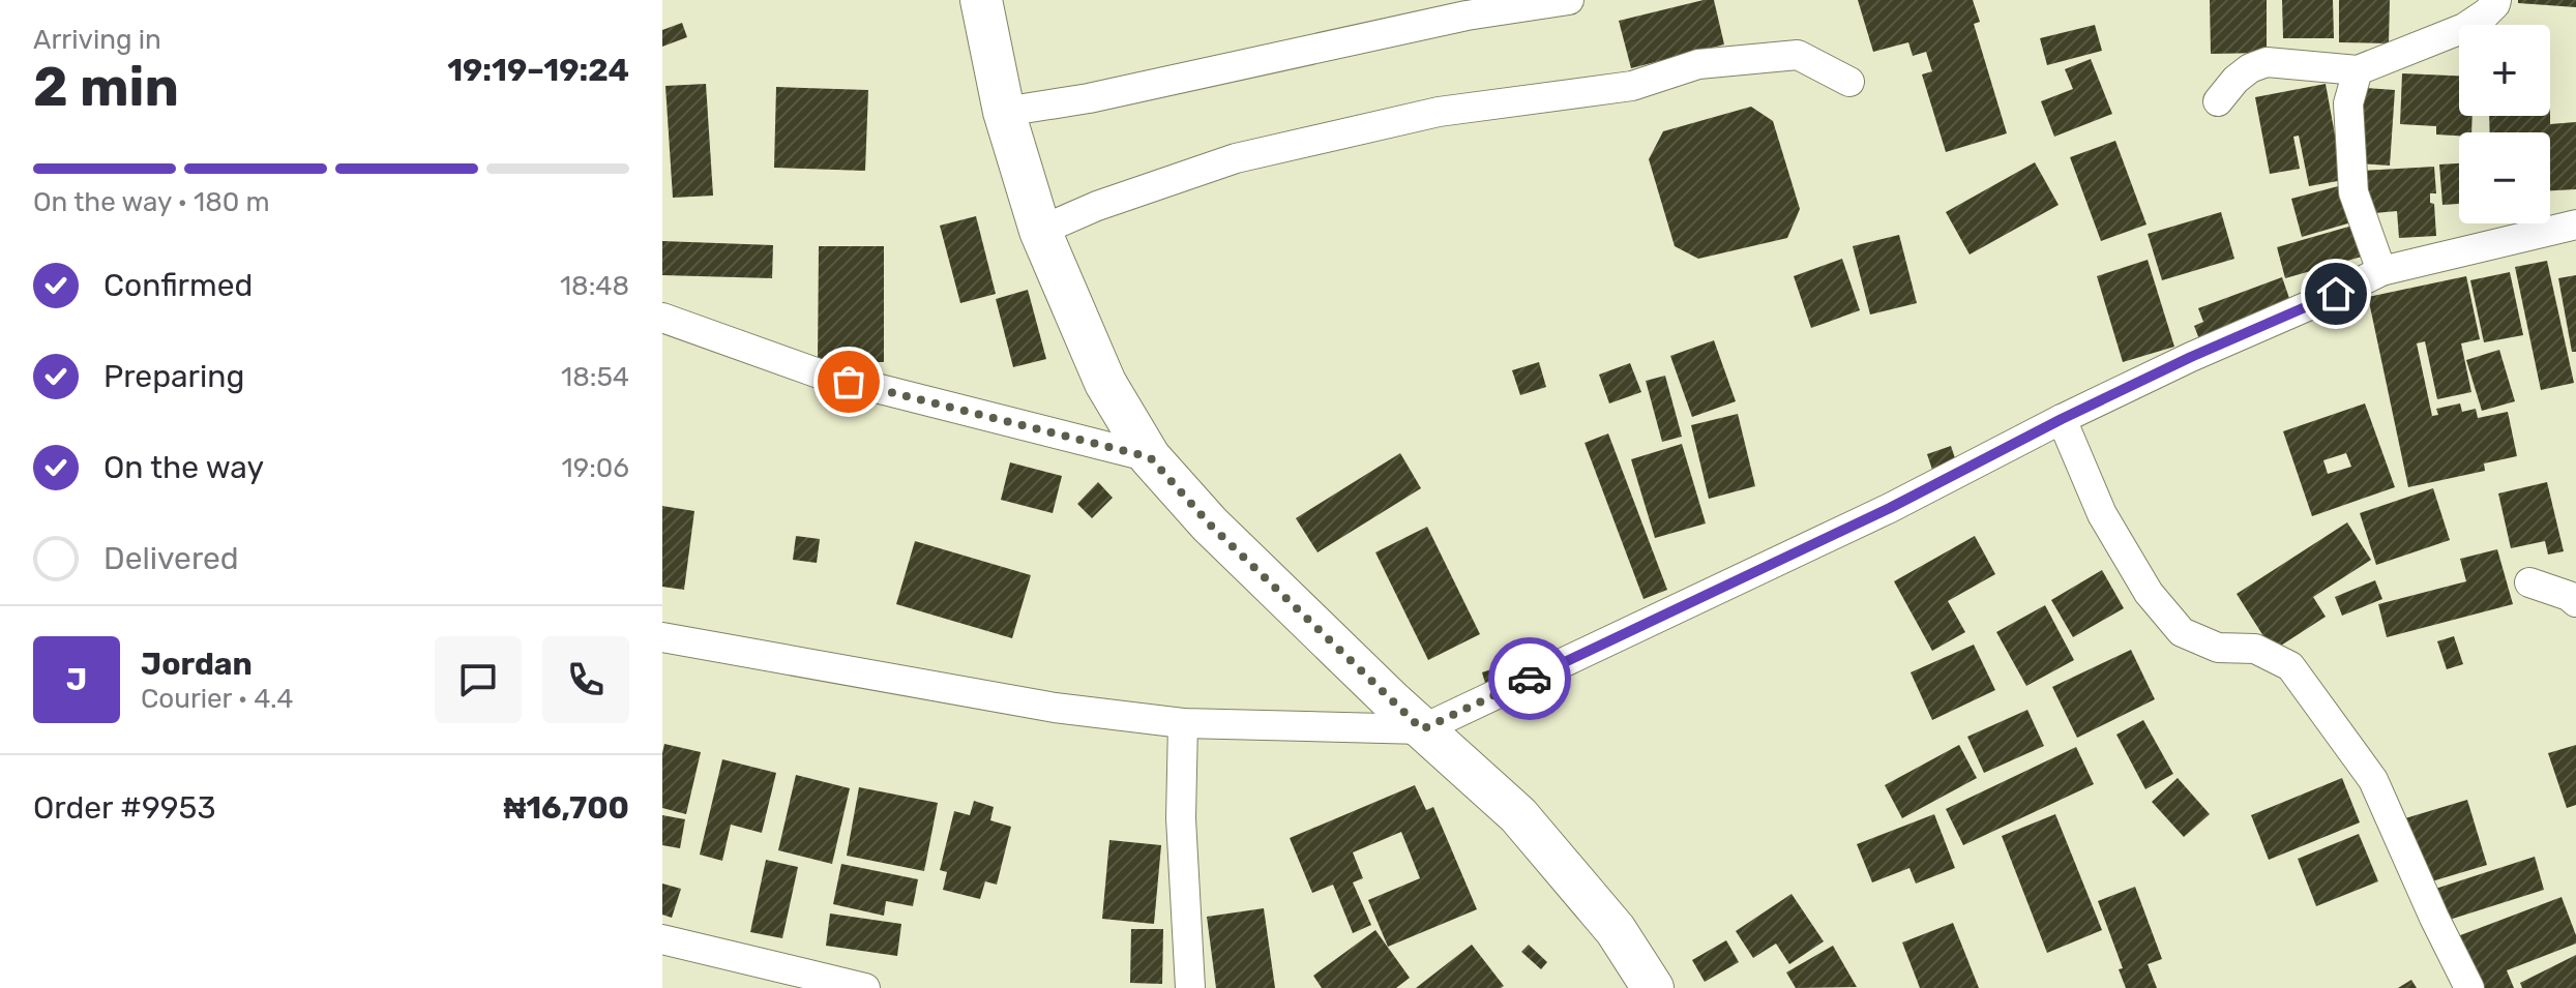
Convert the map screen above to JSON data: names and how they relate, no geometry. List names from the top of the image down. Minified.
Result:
{"page":{"heading":["2 min","Arriving in","19:19–19:24"],"panel":["Jordan","Courier · 4.4","Order #9953","₦16,700"],"map_buttons":["+","−"],"bar":"On the way · 180 m","list":[["Confirmed","18:48"],["Preparing","18:54"],["On the way","19:06"],"Delivered"],"round":"J"}}
